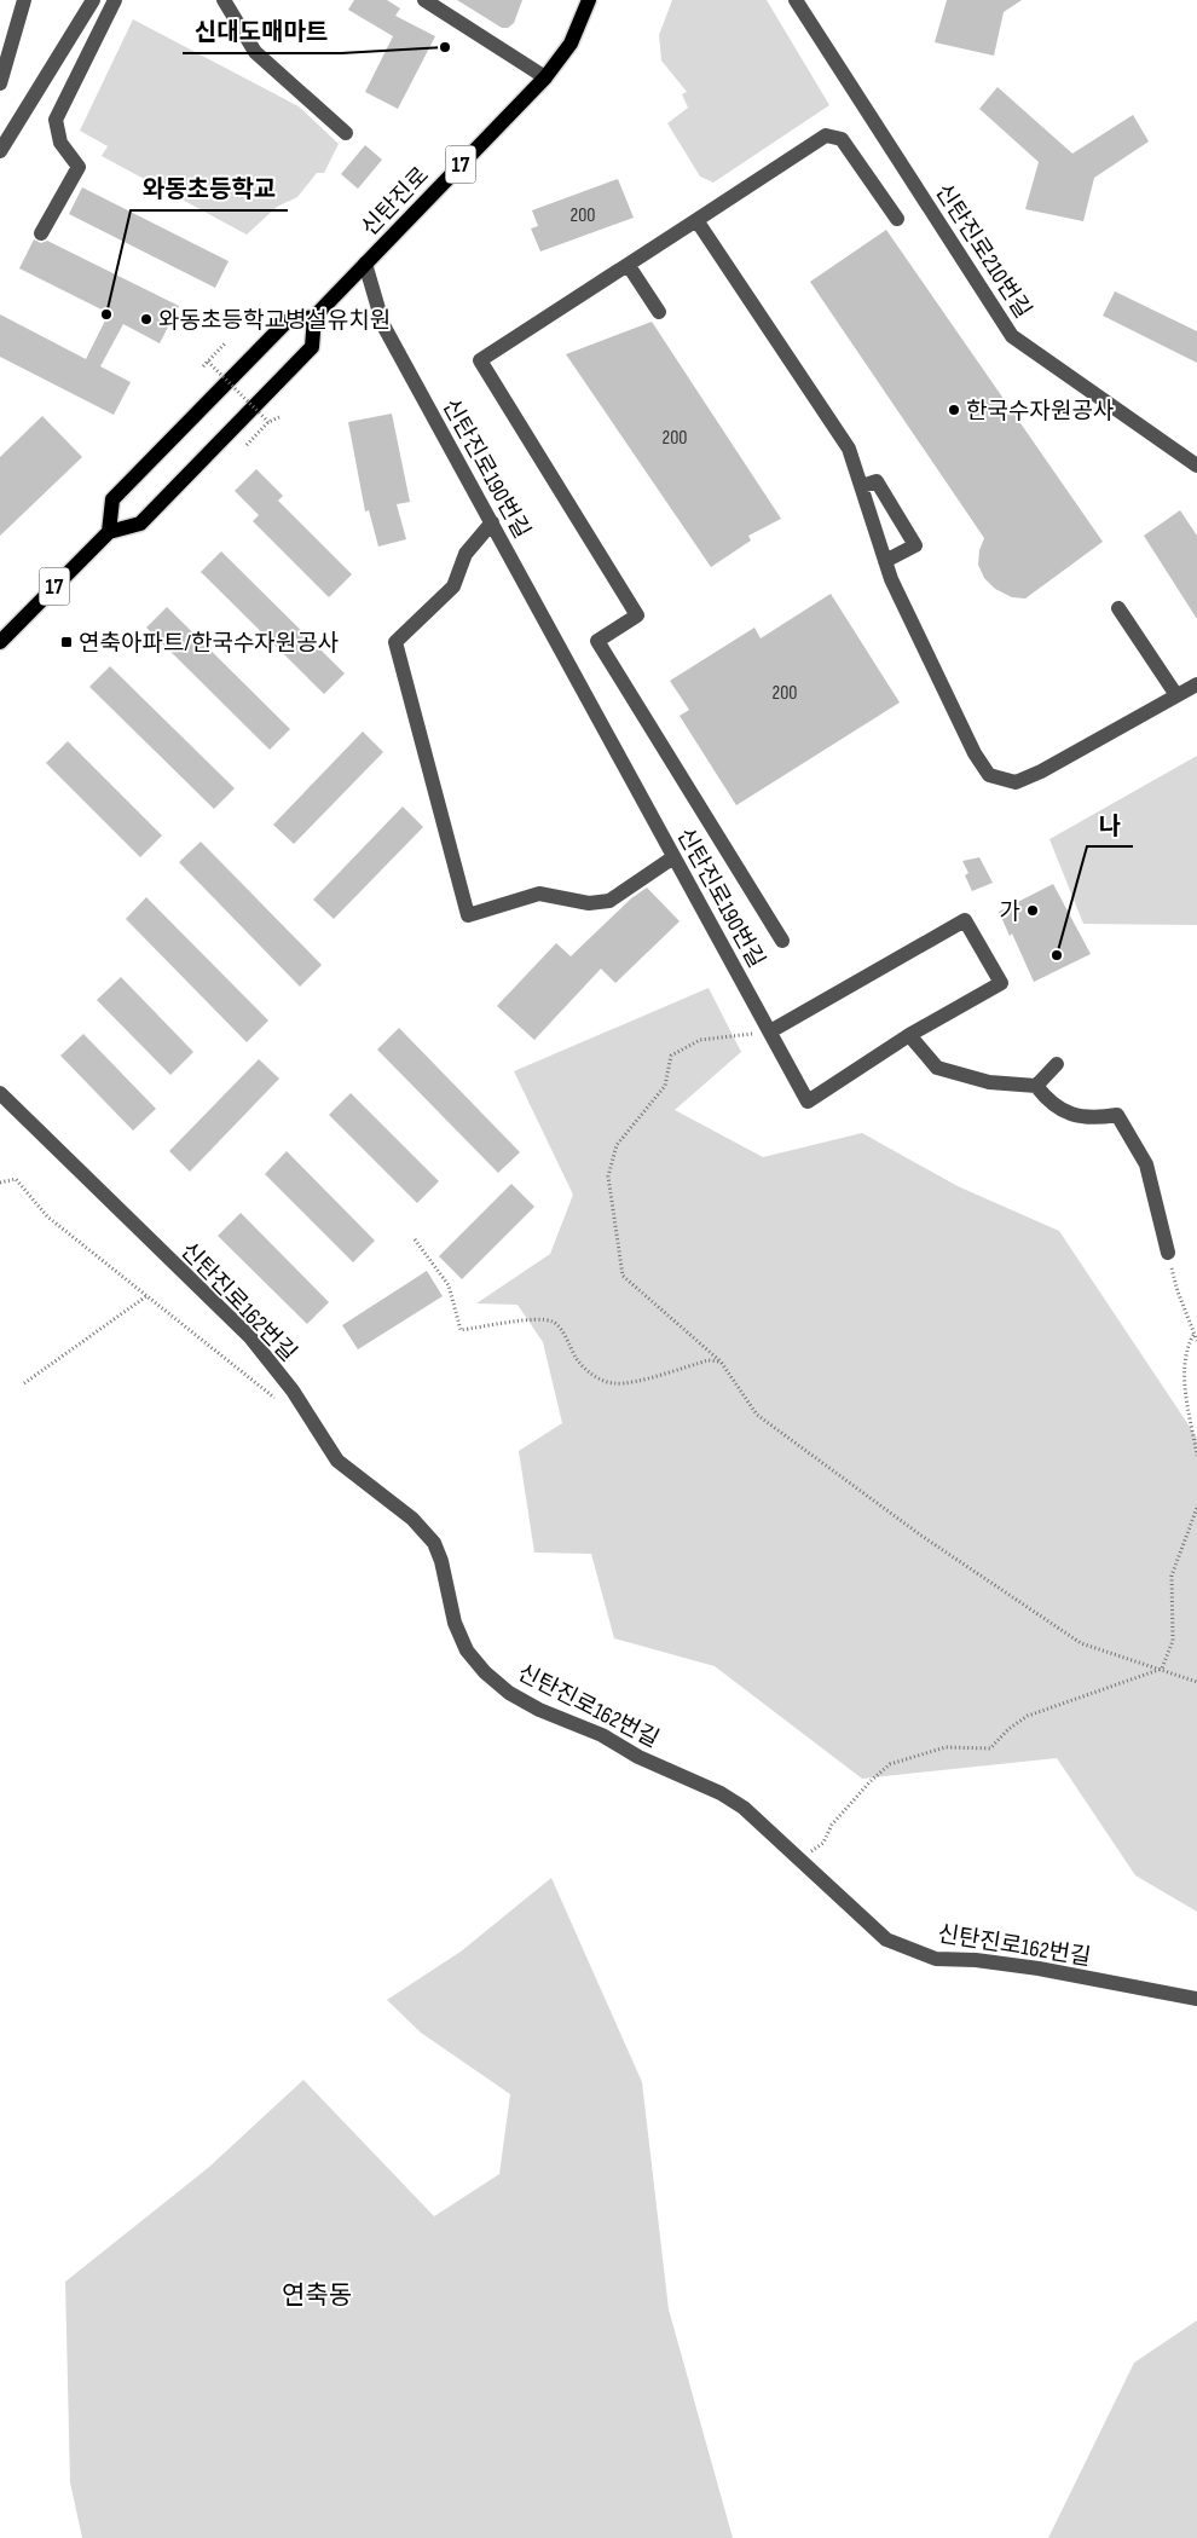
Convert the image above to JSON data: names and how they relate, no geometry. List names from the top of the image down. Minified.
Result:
{"streets":{"main road":["17","신탄진로"],"street":["신탄진로210번길","신탄진로190번길","신탄진로162번길"]},"crossings":[["17","신탄진로"],["신탄진로","신탄진로190번길"]],"districts":["연축동"],"places":{"other":["신대도매마트","와동초등학교","와동초등학교병설유치원","한국수자원공사","가","나"],"transit":["연축아파트/한국수자원공사"]},"house_numbers":["200","200","200"]}
